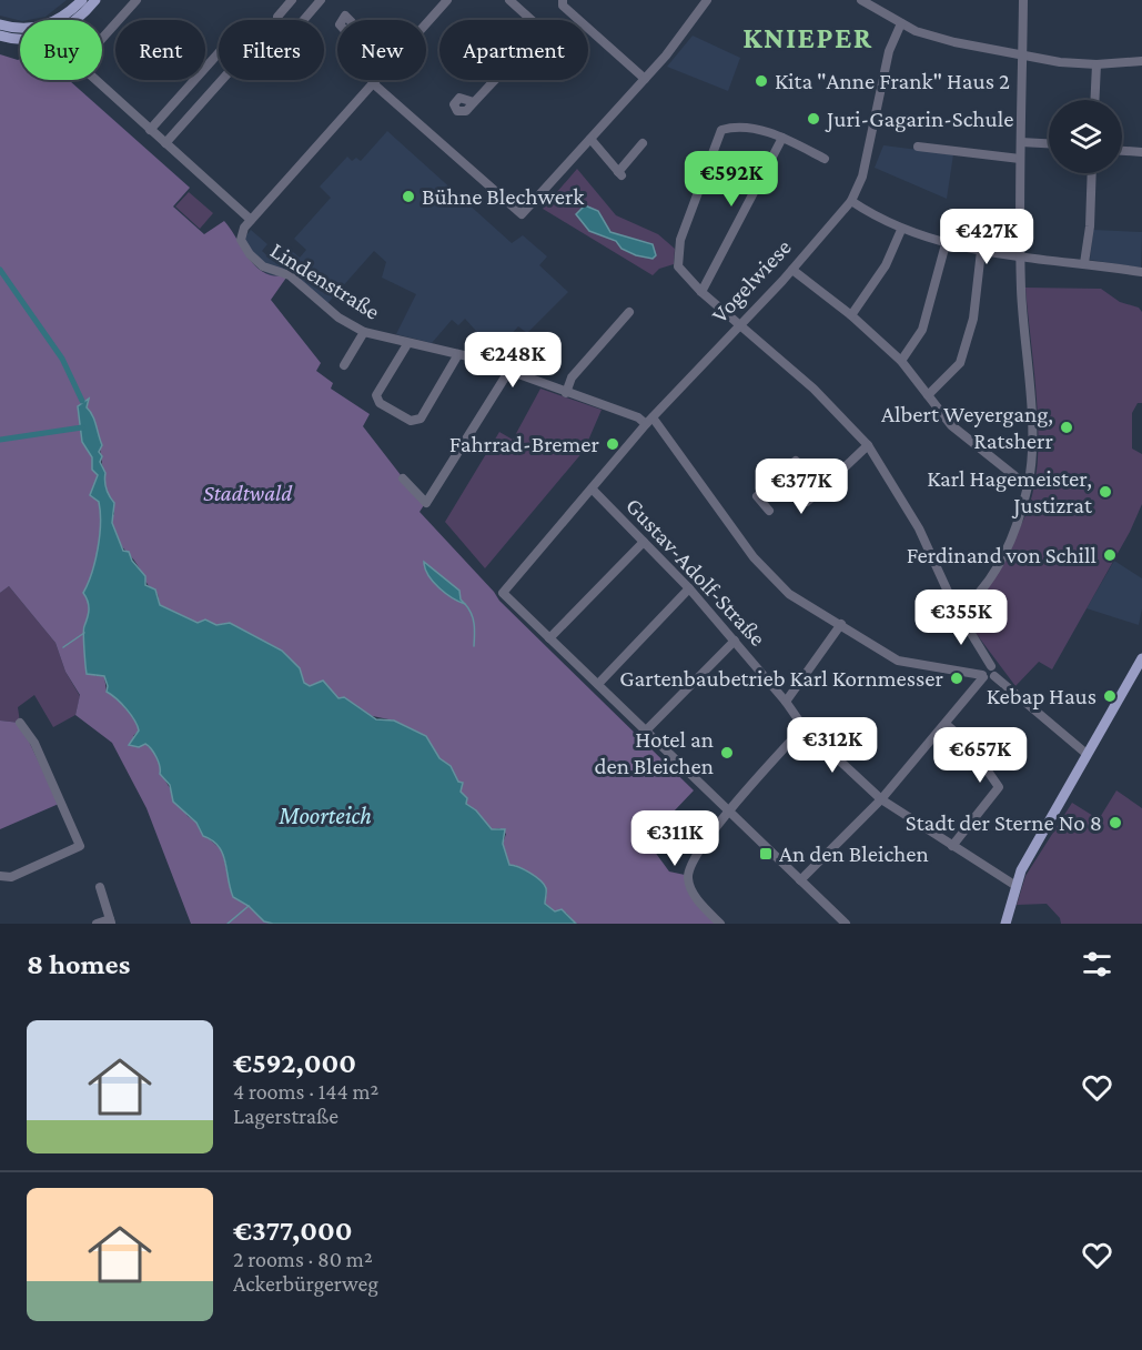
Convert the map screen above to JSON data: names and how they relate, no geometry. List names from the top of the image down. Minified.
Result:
{"streets":{"street":["Lindenstraße","Vogelwiese","Gustav-Adolf-Straße"]},"crossings":[["Lindenstraße","Vogelwiese"],["Vogelwiese","Gustav-Adolf-Straße"]],"districts":["KNIEPER"],"water":["Moorteich"],"parks":["Stadtwald"],"places":{"other":["Kita \"Anne Frank\" Haus 2","Juri-Gagarin-Schule","Bühne Blechwerk","Albert Weyergang, Ratsherr","Fahrrad-Bremer","Karl Hagemeister, Justizrat","Ferdinand von Schill","Gartenbaubetrieb Karl Kornmesser","Kebap Haus","Hotel an den Bleichen","Stadt der Sterne No 8"],"transit":["An den Bleichen"]},"page":{"chip":["Buy","Rent","Filters","New","Apartment"],"price":["€592K","€427K","€248K","€377K","€355K","€312K","€657K","€311K"],"heading":"8 homes","list":[{"name":"€592,000","note":"4 rooms · 144 m² · Lagerstraße"},{"name":"€377,000","note":"2 rooms · 80 m² · Ackerbürgerweg"}]}}
